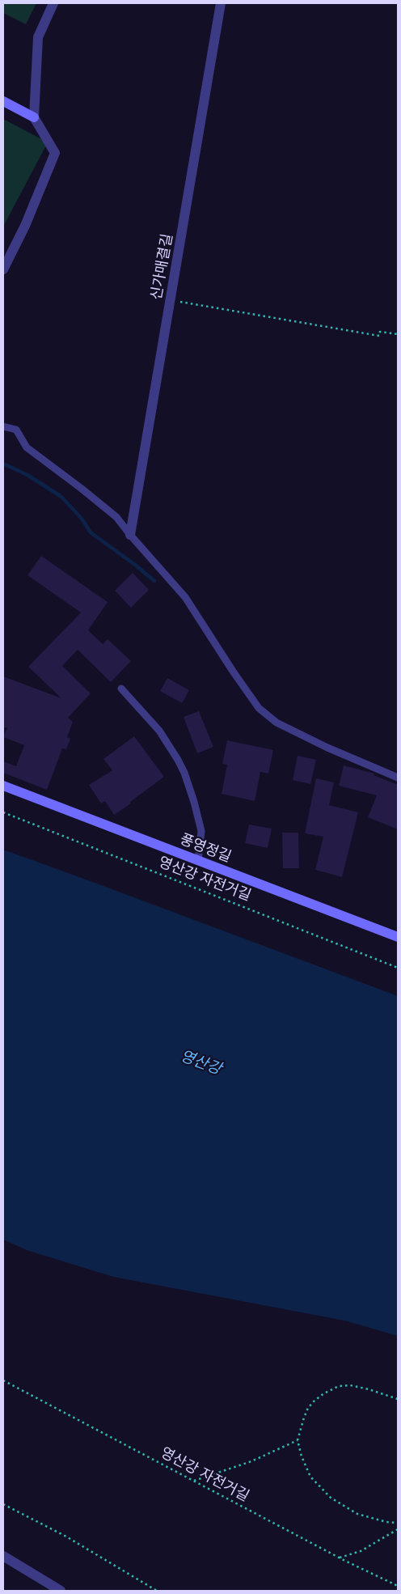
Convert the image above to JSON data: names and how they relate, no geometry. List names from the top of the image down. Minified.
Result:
{"streets":{"street":["신가매결길","풍영정길"],"path":["영산강 자전거길"]},"water":["영산강"]}
